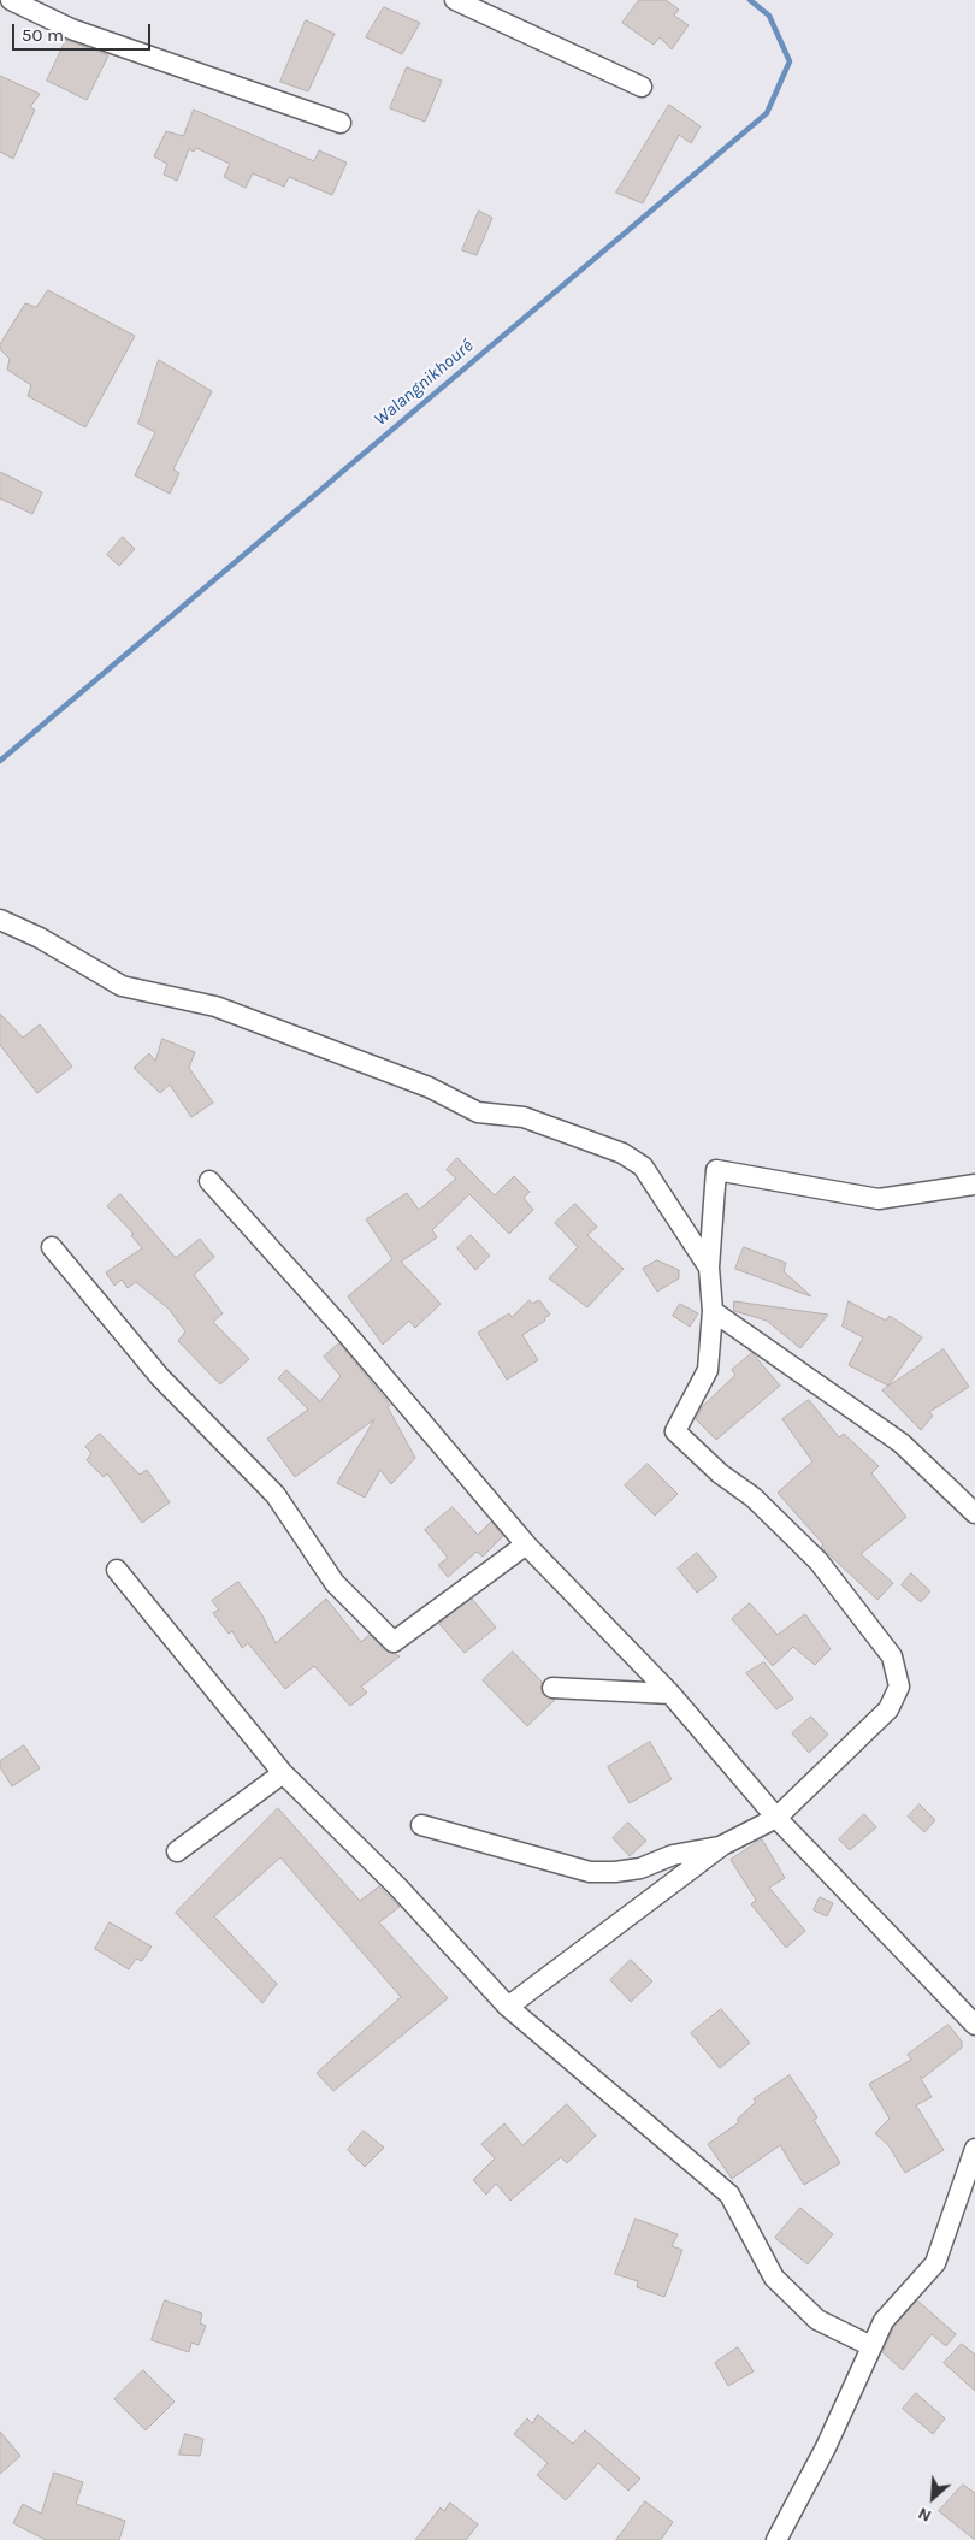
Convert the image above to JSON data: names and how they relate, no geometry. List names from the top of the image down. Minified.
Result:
{"water":["Walangnikhouré"],"scale_bar":"50 m","north":"bottom left"}
